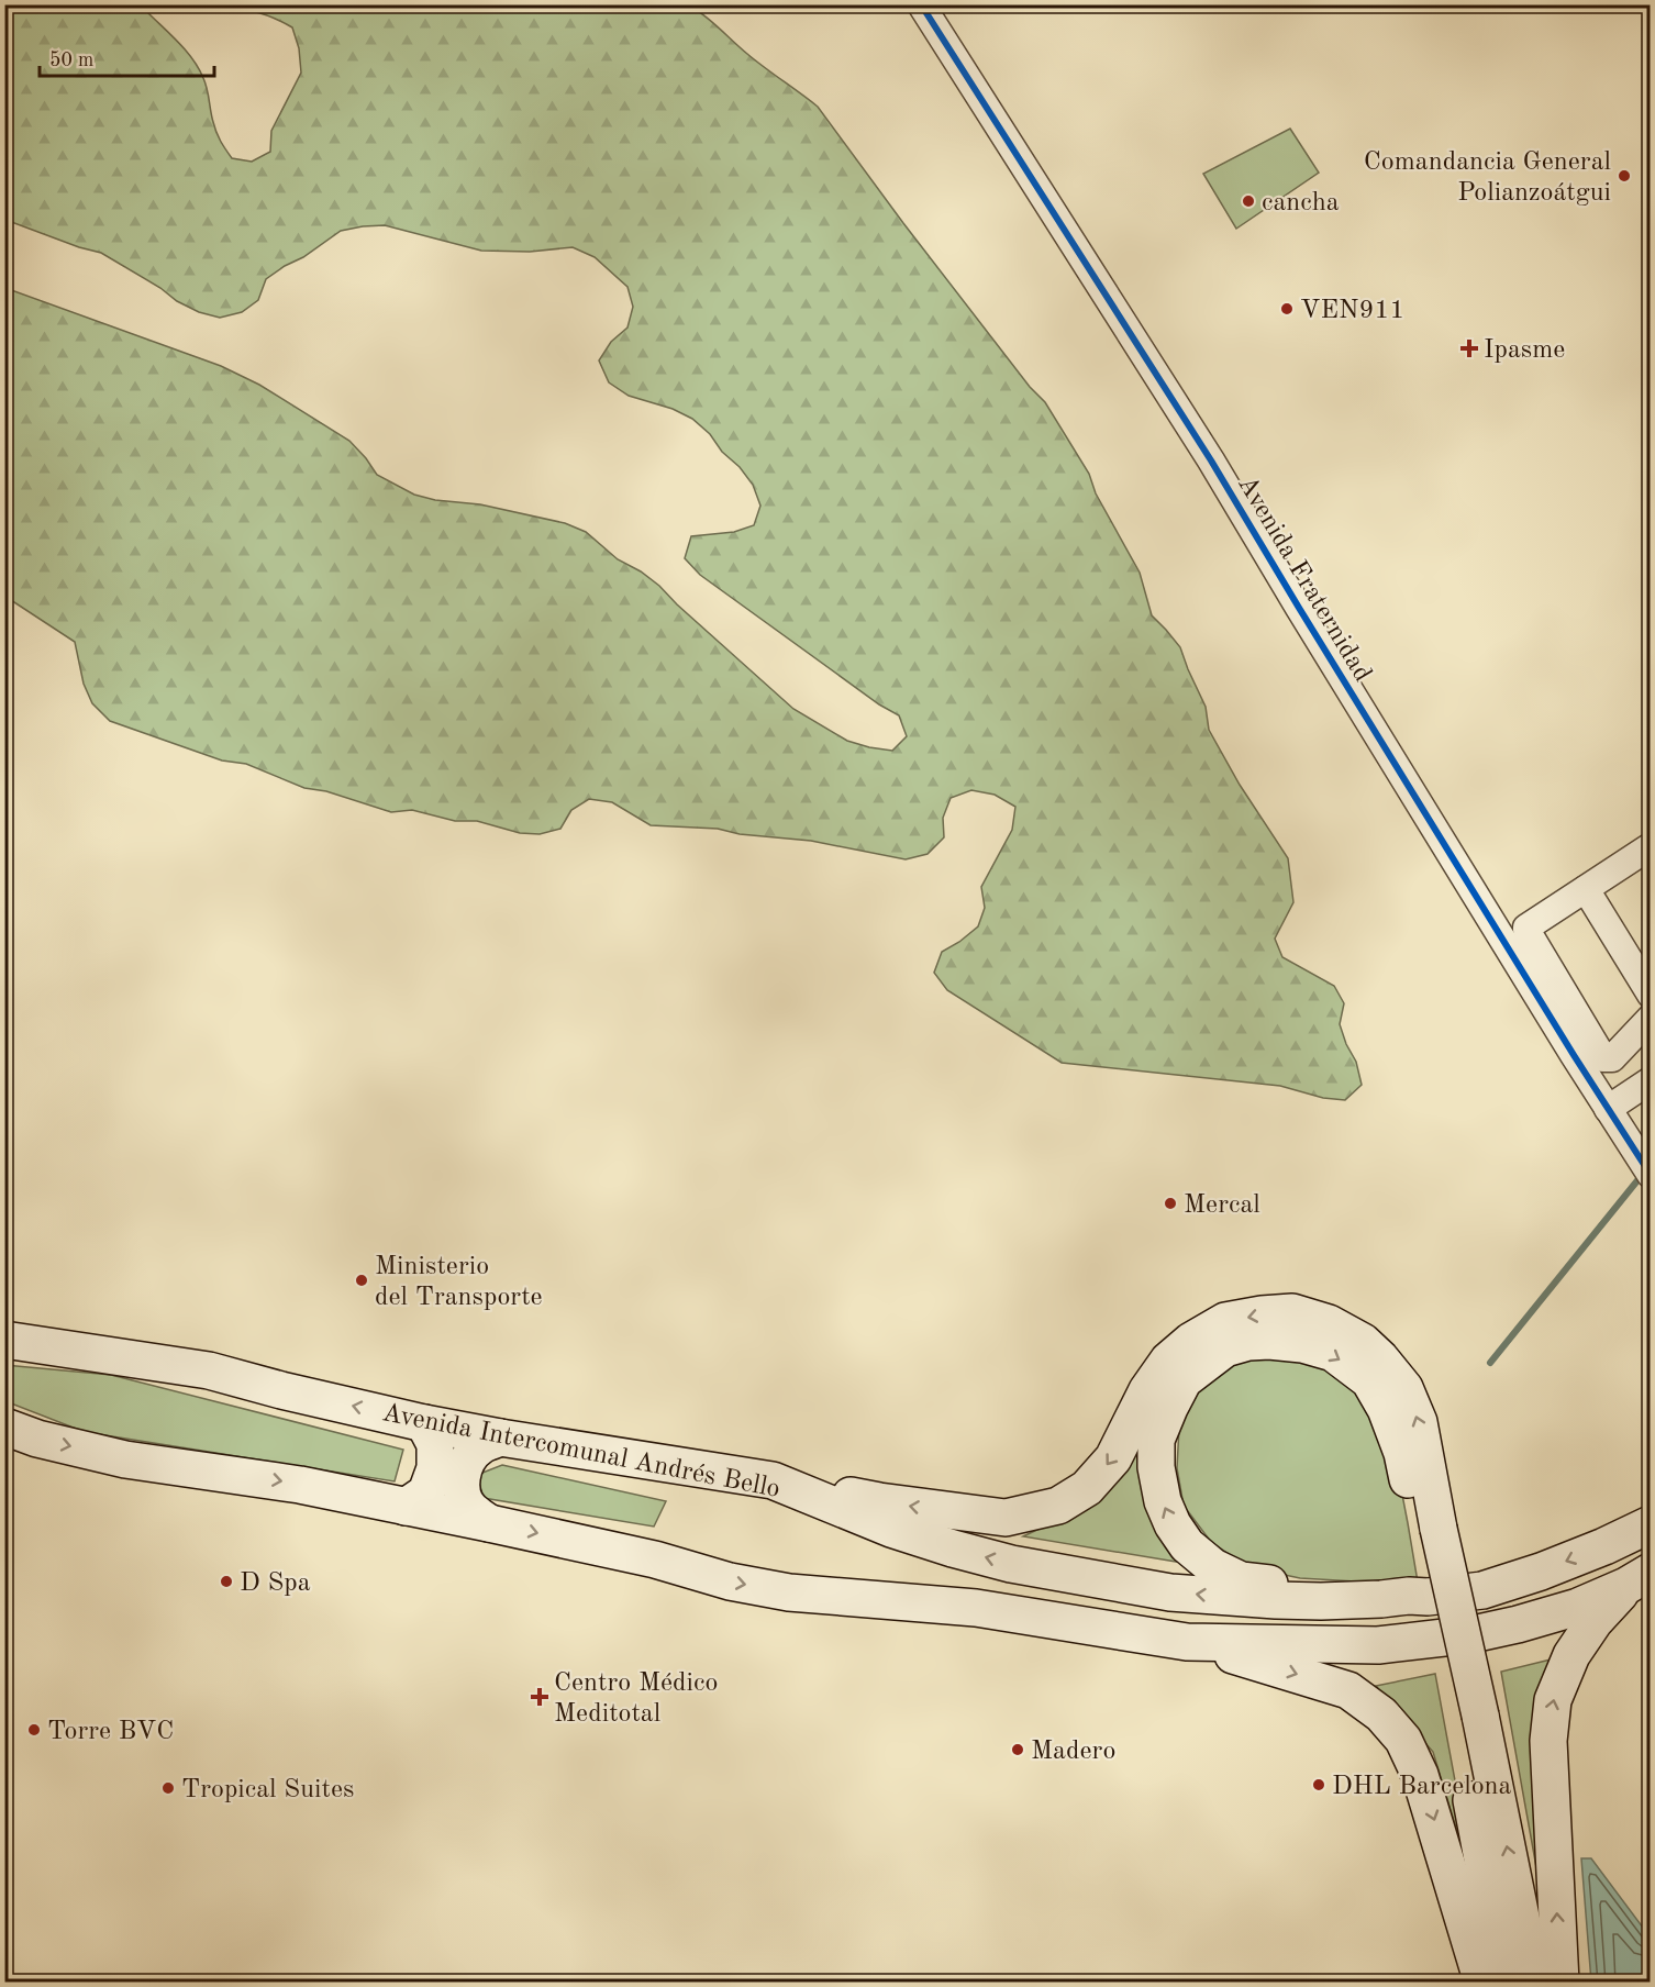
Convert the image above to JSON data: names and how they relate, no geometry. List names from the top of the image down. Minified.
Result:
{"streets":{"main road":["Avenida Intercomunal Andrés Bello"],"street":["Avenida Fraternidad"]},"places":{"other":["Comandancia General Polianzoátgui","cancha","VEN911","Mercal","Ministerio del Transporte","D Spa","Torre BVC","Madero","DHL Barcelona","Tropical Suites"],"health":["Ipasme","Centro Médico Meditotal"]},"scale_bar":"50 m"}
